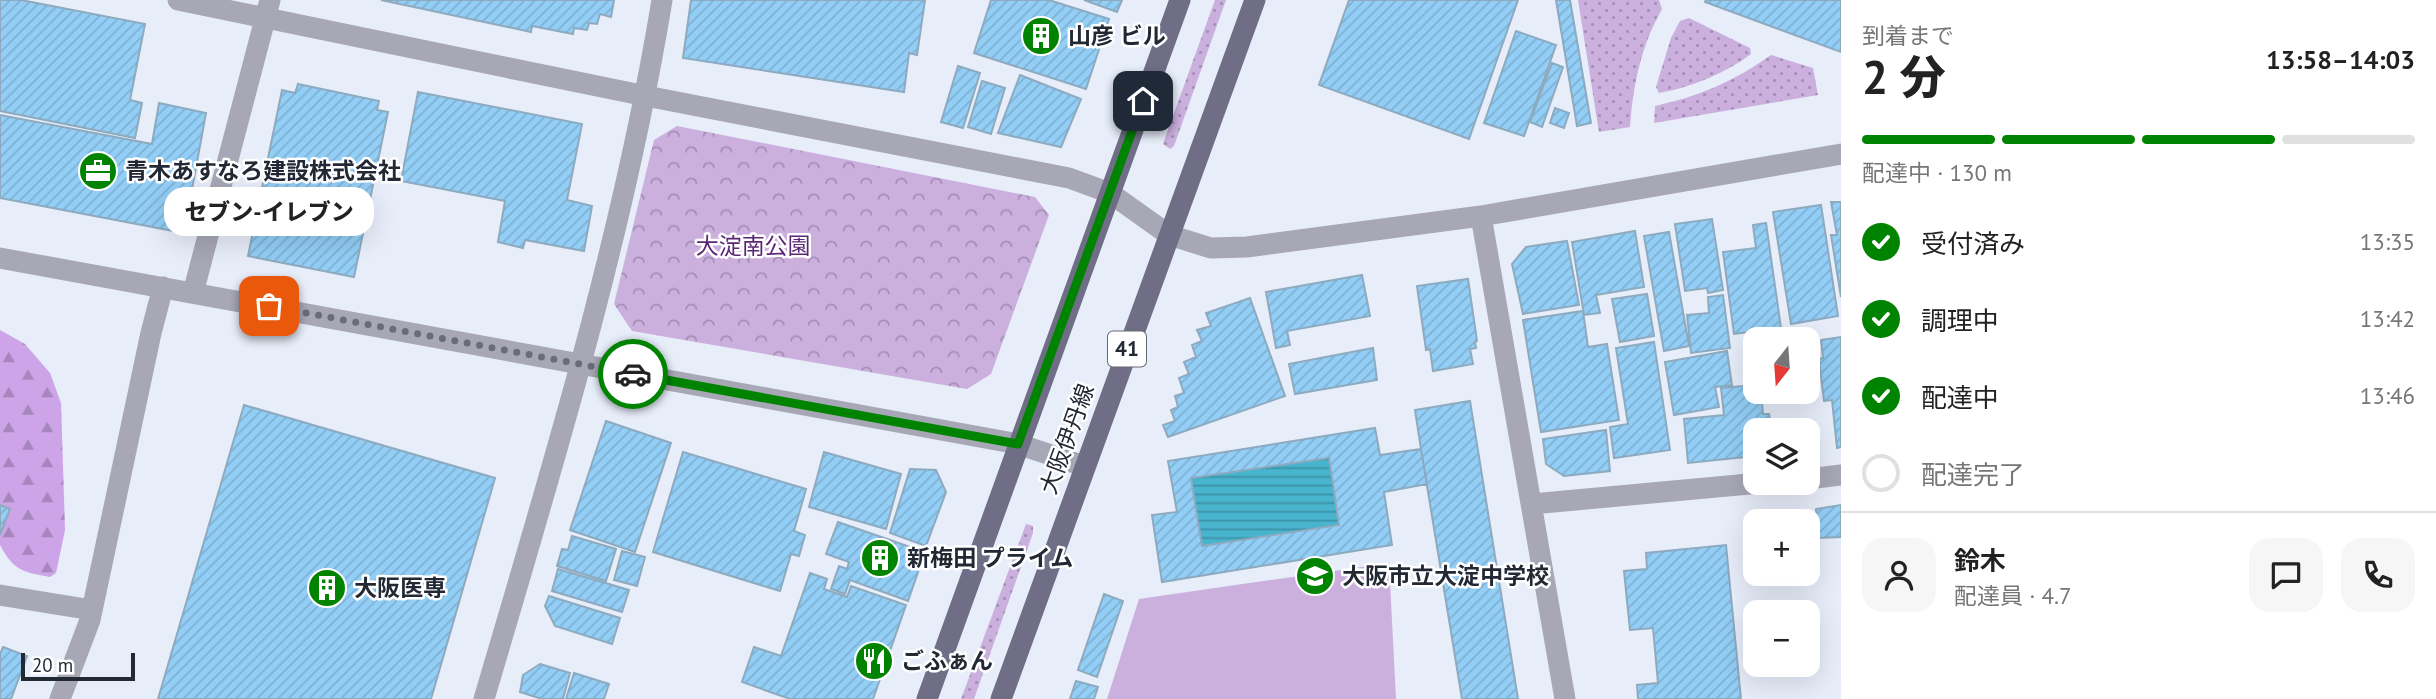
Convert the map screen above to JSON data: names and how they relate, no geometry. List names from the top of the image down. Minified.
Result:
{"streets":{"main road":["41","大阪伊丹線"]},"parks":["大淀南公園"],"places":{"building":["山彦 ビル","新梅田 プライム","大阪医専"],"office":["青木あすなろ建設株式会社"],"other":["セブン-イレブン"],"school or university":["大阪市立大淀中学校"],"restaurant":["ごふぁん"]},"scale_bar":"20 m","north":"bottom","page":{"heading":["2 分","到着まで","13:58–14:03"],"panel":["鈴木","配達員 · 4.7"],"bar":"配達中 · 130 m","bubble":"セブン-イレブン","list":[["受付済み","13:35"],["調理中","13:42"],["配達中","13:46"],"配達完了"],"map_buttons":["+","−"],"scale":"20 m"}}
